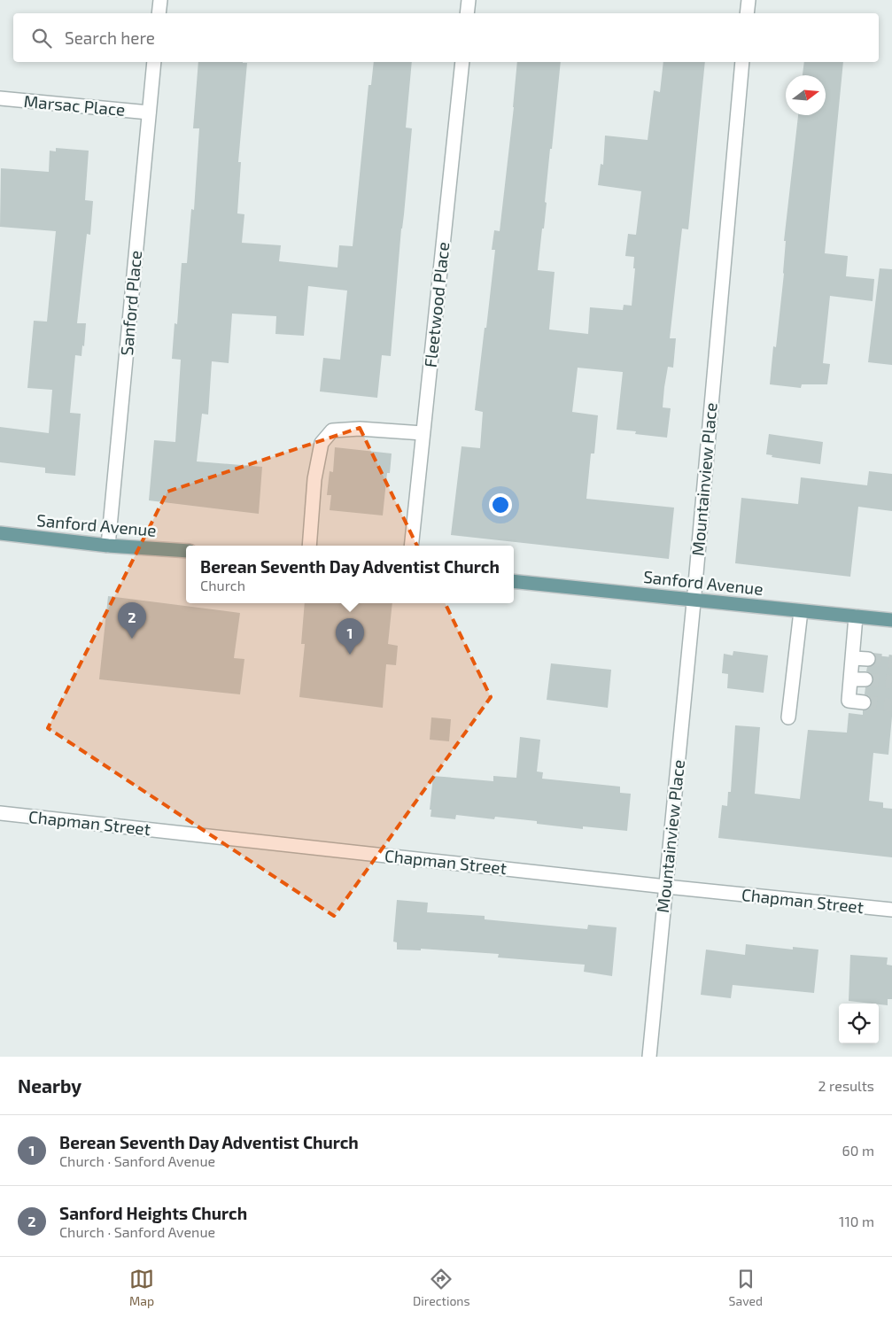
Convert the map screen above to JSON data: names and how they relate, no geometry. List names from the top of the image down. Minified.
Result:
{"streets":{"main road":["Sanford Avenue"],"street":["Marsac Place","Sanford Place","Fleetwood Place","Mountainview Place","Chapman Street"]},"crossings":[["Marsac Place","Sanford Place"],["Sanford Place","Sanford Avenue"],["Mountainview Place","Sanford Avenue"],["Mountainview Place","Chapman Street"]],"north":"right","page":{"search":"Search here","popup":["Berean Seventh Day Adventist Church","Church"],"pins":["2","1"],"heading":["Nearby","2 results"],"list":[{"mark":"1","name":"Berean Seventh Day Adventist Church","note":"Church · Sanford Avenue","value":"60 m"},{"mark":"2","name":"Sanford Heights Church","note":"Church · Sanford Avenue","value":"110 m"}],"nav":["Map","Directions","Saved"]}}
